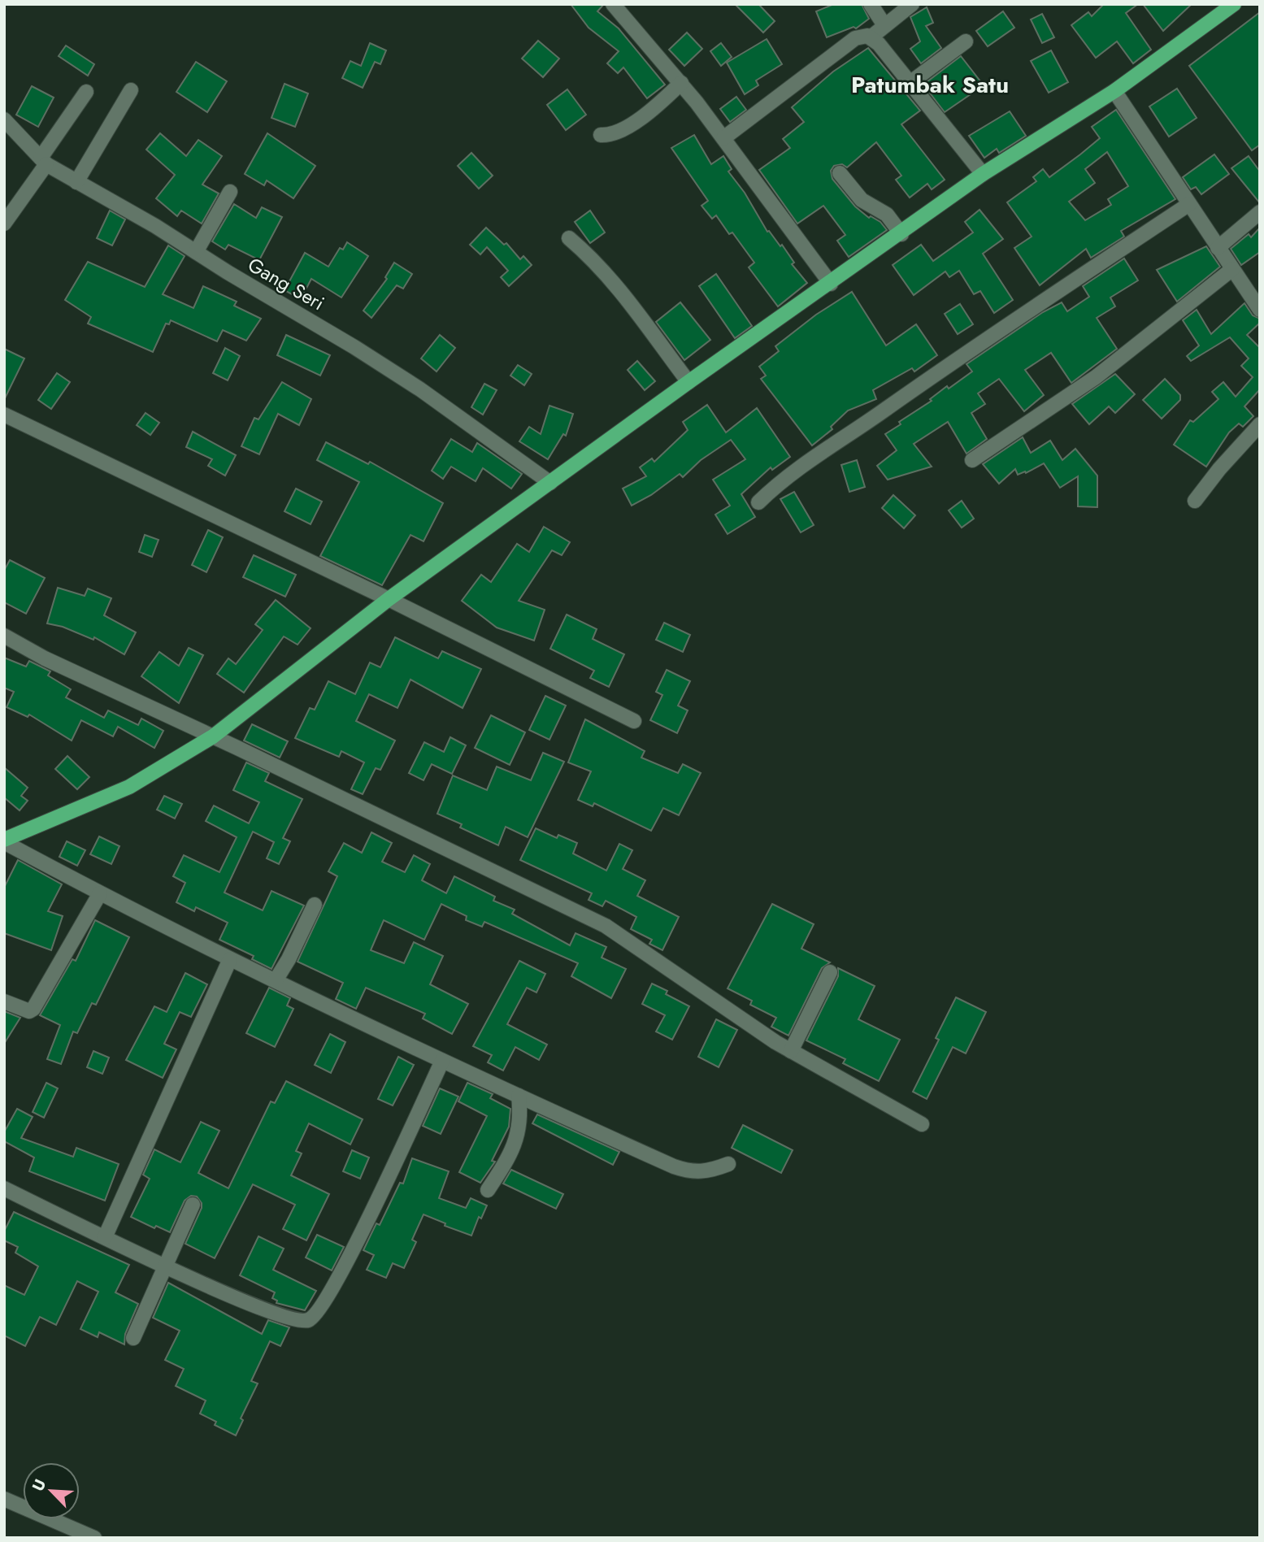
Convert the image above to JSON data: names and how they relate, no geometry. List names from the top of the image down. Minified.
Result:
{"streets":{"street":["Gang Seri"]},"districts":["Patumbak Satu"],"north":"top left"}
